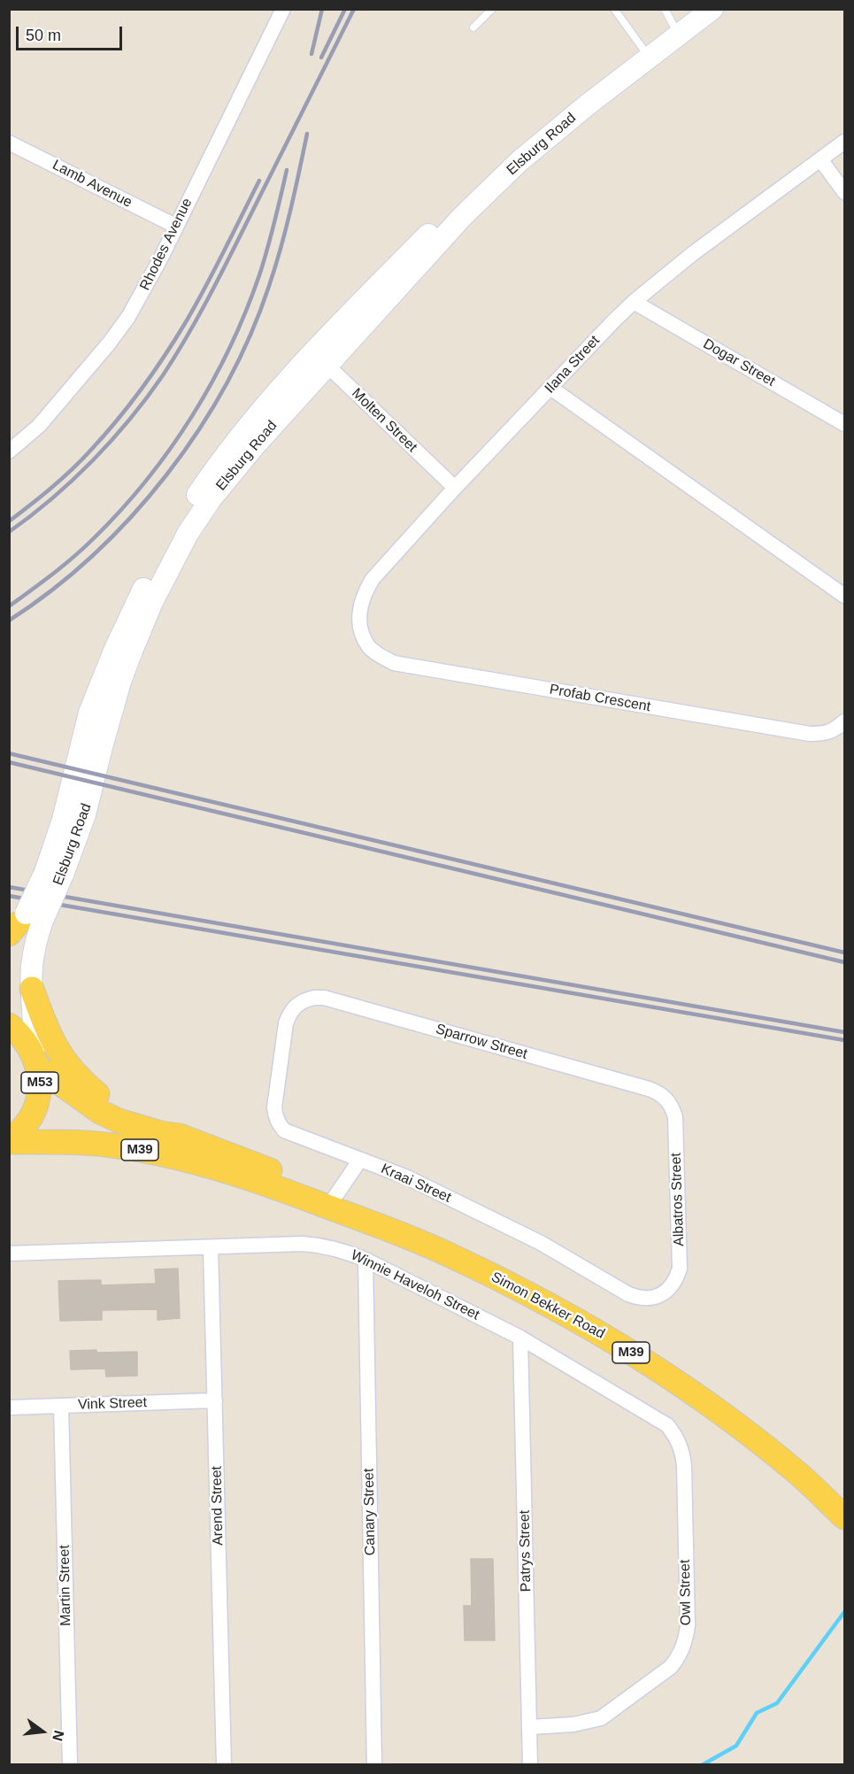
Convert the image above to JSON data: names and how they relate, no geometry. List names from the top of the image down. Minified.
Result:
{"streets":{"main road":["Elsburg Road","M53","M39","Simon Bekker Road"],"street":["Lamb Avenue","Rhodes Avenue","Dogar Street","Ilana Street","Molten Street","Profab Crescent","Sparrow Street","Kraai Street","Albatros Street","Winnie Haveloh Street","Vink Street","Arend Street","Canary Street","Patrys Street","Martin Street","Owl Street"]},"crossings":[["Elsburg Road","Molten Street"],["Elsburg Road","M53"],["Elsburg Road","Simon Bekker Road"],["Lamb Avenue","Rhodes Avenue"],["Dogar Street","Ilana Street"],["Ilana Street","Molten Street"],["Ilana Street","Profab Crescent"],["Sparrow Street","Kraai Street"],["Sparrow Street","Albatros Street"],["M53","Simon Bekker Road"],["Kraai Street","Albatros Street"],["Winnie Haveloh Street","Arend Street"],["Winnie Haveloh Street","Canary Street"],["Winnie Haveloh Street","Patrys Street"],["Winnie Haveloh Street","Owl Street"],["Vink Street","Arend Street"],["Vink Street","Martin Street"],["Patrys Street","Owl Street"]],"scale_bar":"50 m","north":"right"}
